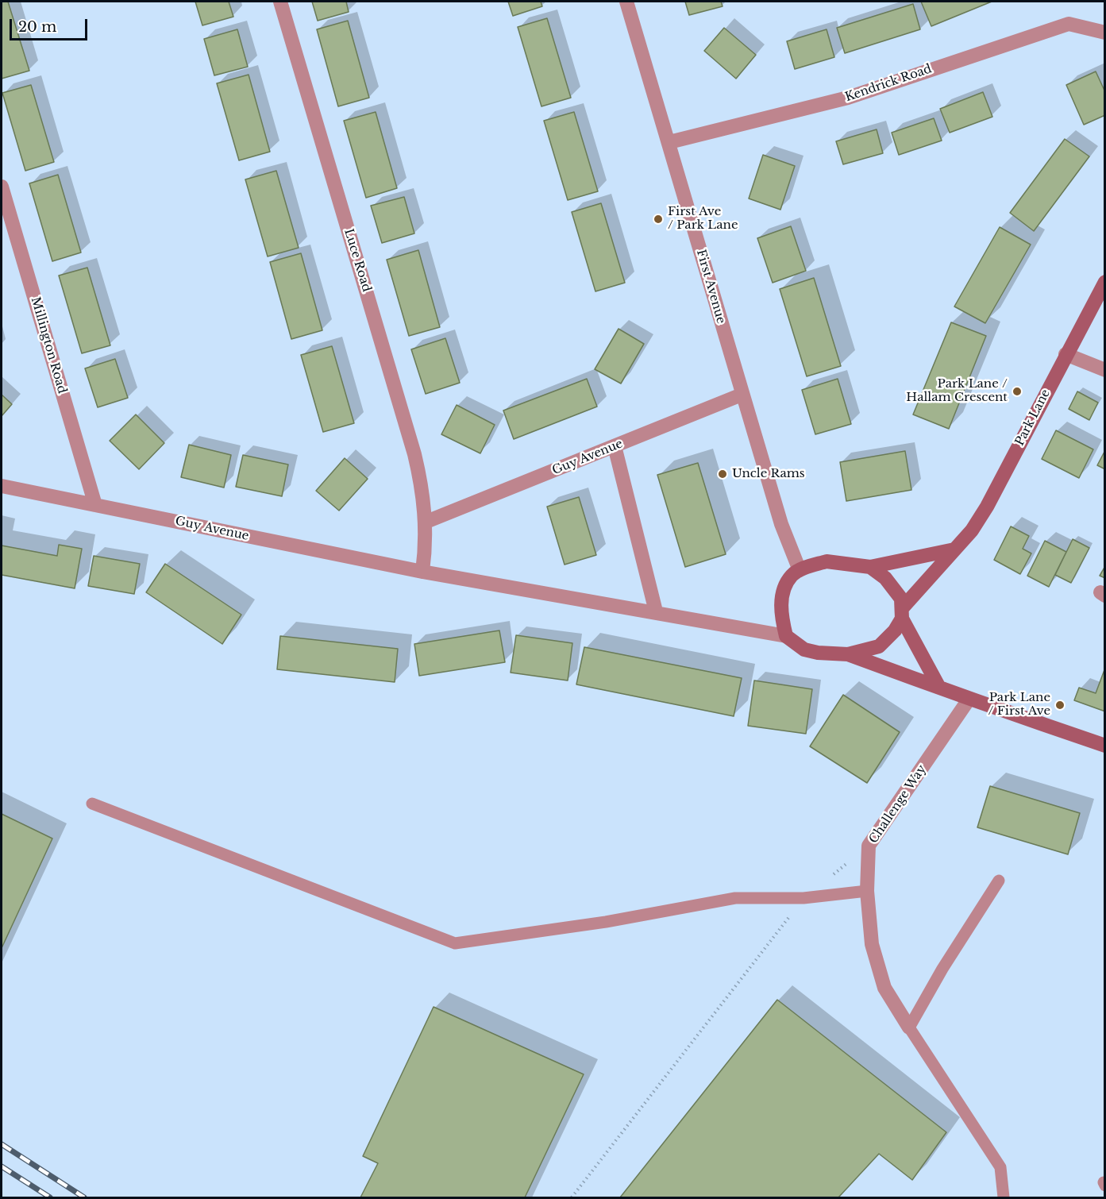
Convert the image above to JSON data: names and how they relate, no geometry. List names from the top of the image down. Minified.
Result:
{"streets":{"street":["Kendrick Road","Luce Road","First Avenue","Millington Road","Park Lane","Guy Avenue","Challenge Way"]},"crossings":[["Kendrick Road","First Avenue"],["Luce Road","Guy Avenue"],["First Avenue","Park Lane"],["First Avenue","Guy Avenue"],["Millington Road","Guy Avenue"],["Park Lane","Guy Avenue"]],"places":["First Ave / Park Lane","Park Lane / Hallam Crescent","Uncle Rams","Park Lane / First Ave"],"scale_bar":"20 m"}
